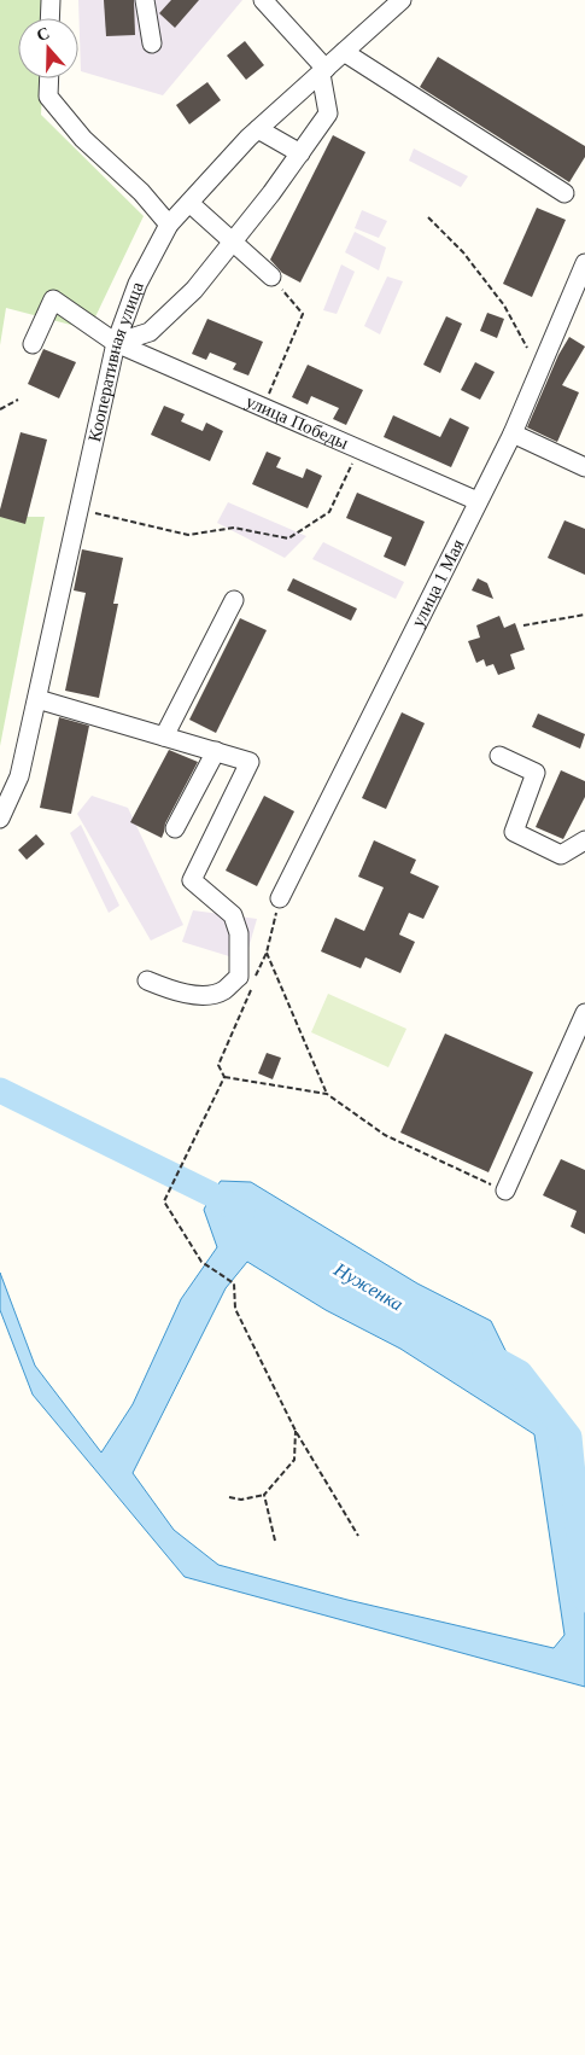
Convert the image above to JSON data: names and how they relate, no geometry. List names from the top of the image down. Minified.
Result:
{"streets":{"street":["Кооперативная улица","улица Победы","улица 1 Мая"]},"crossings":[["Кооперативная улица","улица Победы"],["улица Победы","улица 1 Мая"]],"water":["Нуженка"],"north":"top"}
